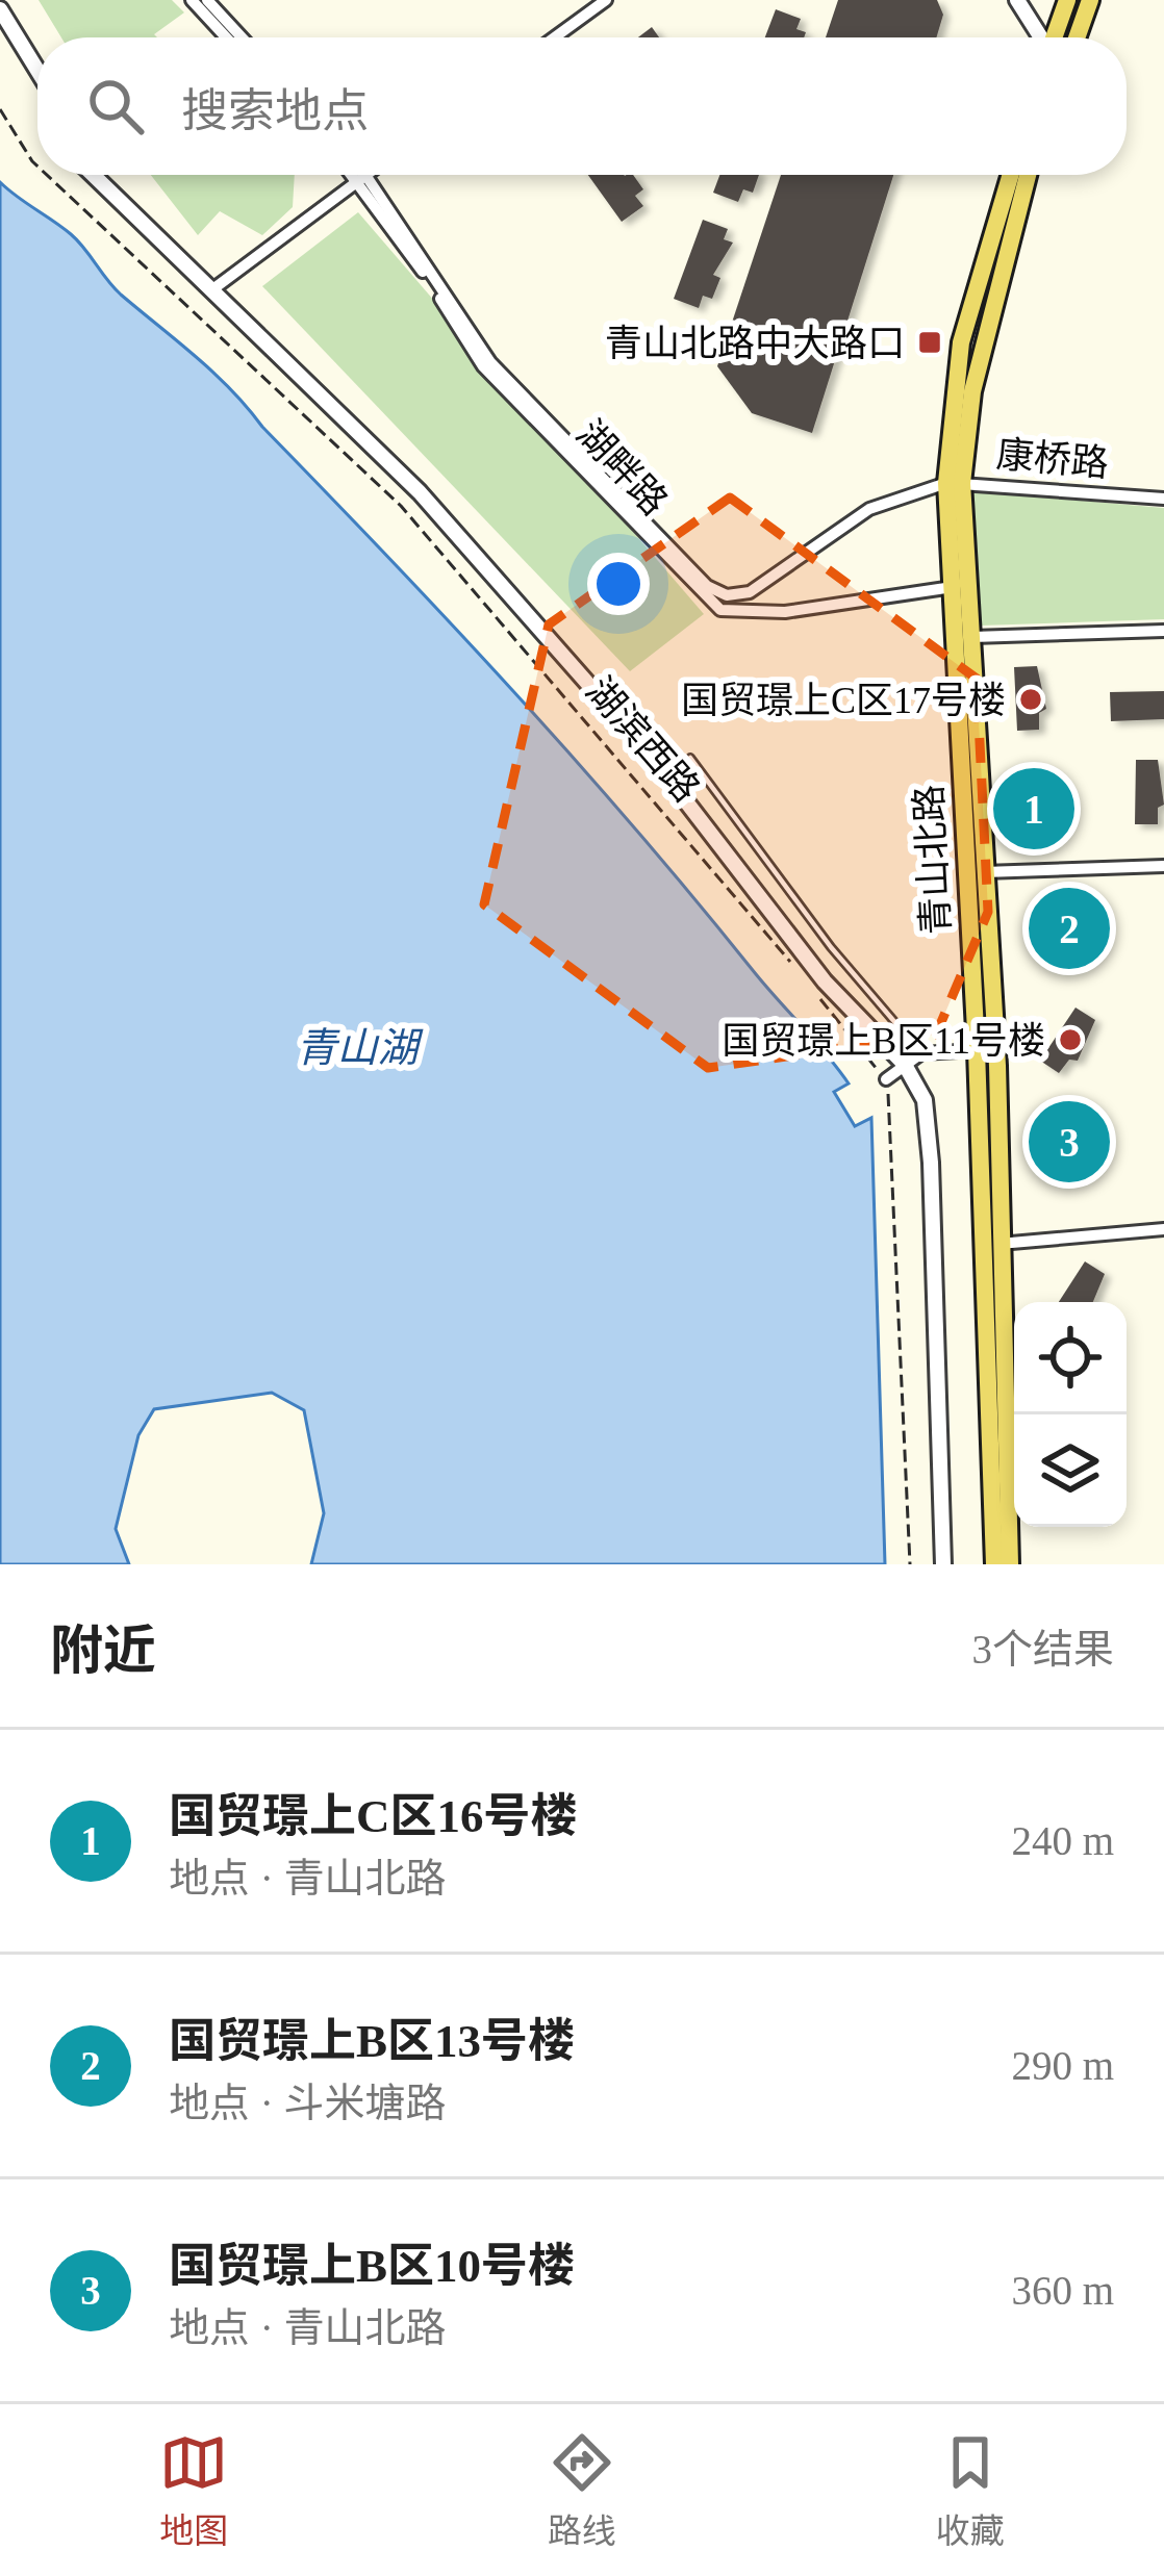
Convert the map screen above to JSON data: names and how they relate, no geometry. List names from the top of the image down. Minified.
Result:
{"streets":{"main road":["青山北路"],"street":["康桥路","湖畔路","湖滨西路"]},"crossings":[["康桥路","湖畔路"],["康桥路","青山北路"],["湖畔路","青山北路"]],"water":["青山湖"],"places":{"transit":["青山北路中大路口"],"other":["国贸璟上C区17号楼","国贸璟上B区11号楼"]},"page":{"search":"搜索地点","pins":["1","2","3"],"heading":["附近","3个结果"],"list":[{"mark":"1","name":"国贸璟上C区16号楼","note":"地点 · 青山北路","value":"240 m"},{"mark":"2","name":"国贸璟上B区13号楼","note":"地点 · 斗米塘路","value":"290 m"},{"mark":"3","name":"国贸璟上B区10号楼","note":"地点 · 青山北路","value":"360 m"}],"nav":["地图","路线","收藏"]}}
